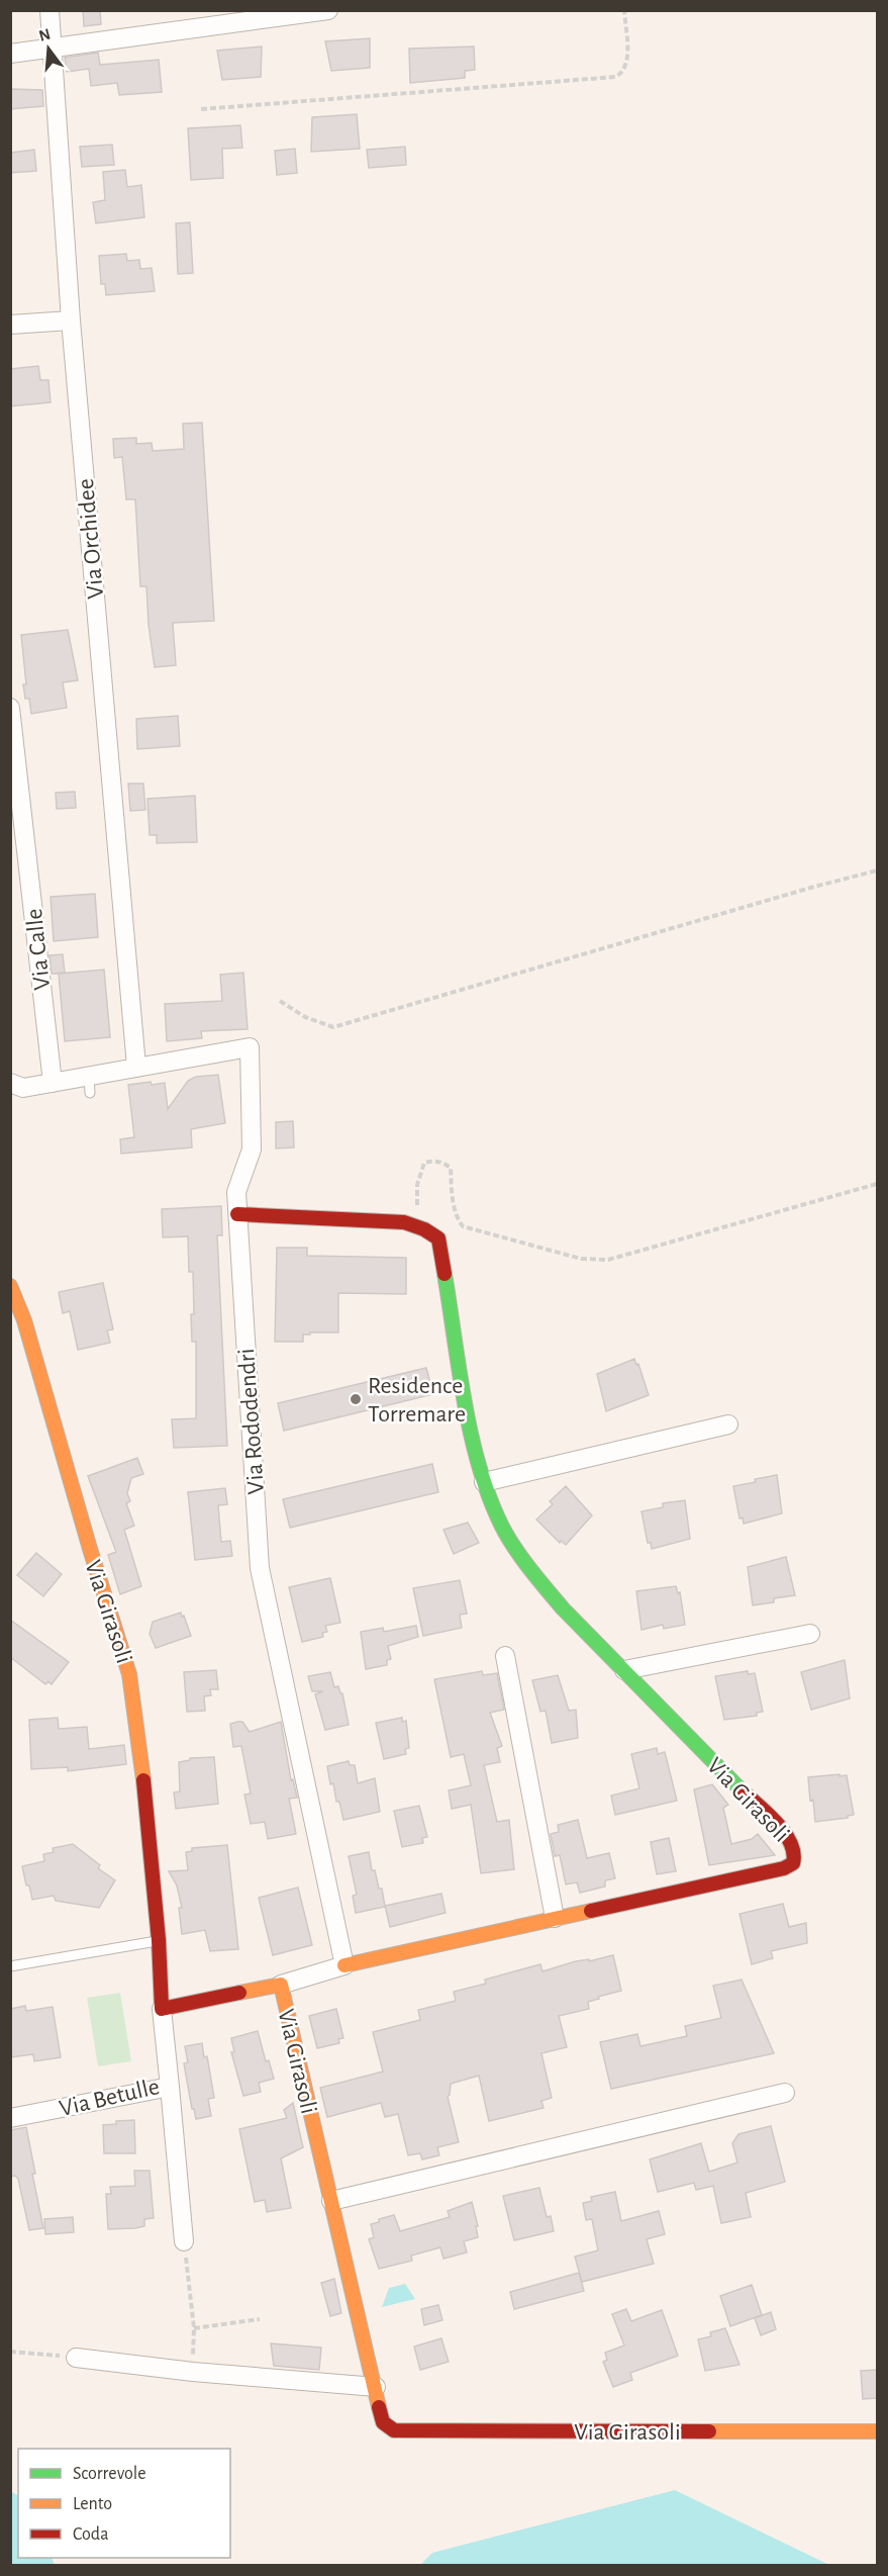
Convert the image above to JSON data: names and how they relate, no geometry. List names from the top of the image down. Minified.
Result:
{"streets":{"street":["Via Orchidee","Via Calle","Via Rododendri","Via Girasoli","Via Betulle"]},"crossings":[["Via Orchidee","Via Rododendri"],["Via Calle","Via Rododendri"],["Via Rododendri","Via Girasoli"],["Via Girasoli","Via Betulle"]],"places":["Residence Torremare"],"legend":["Scorrevole","Lento","Coda"],"north":"top"}
